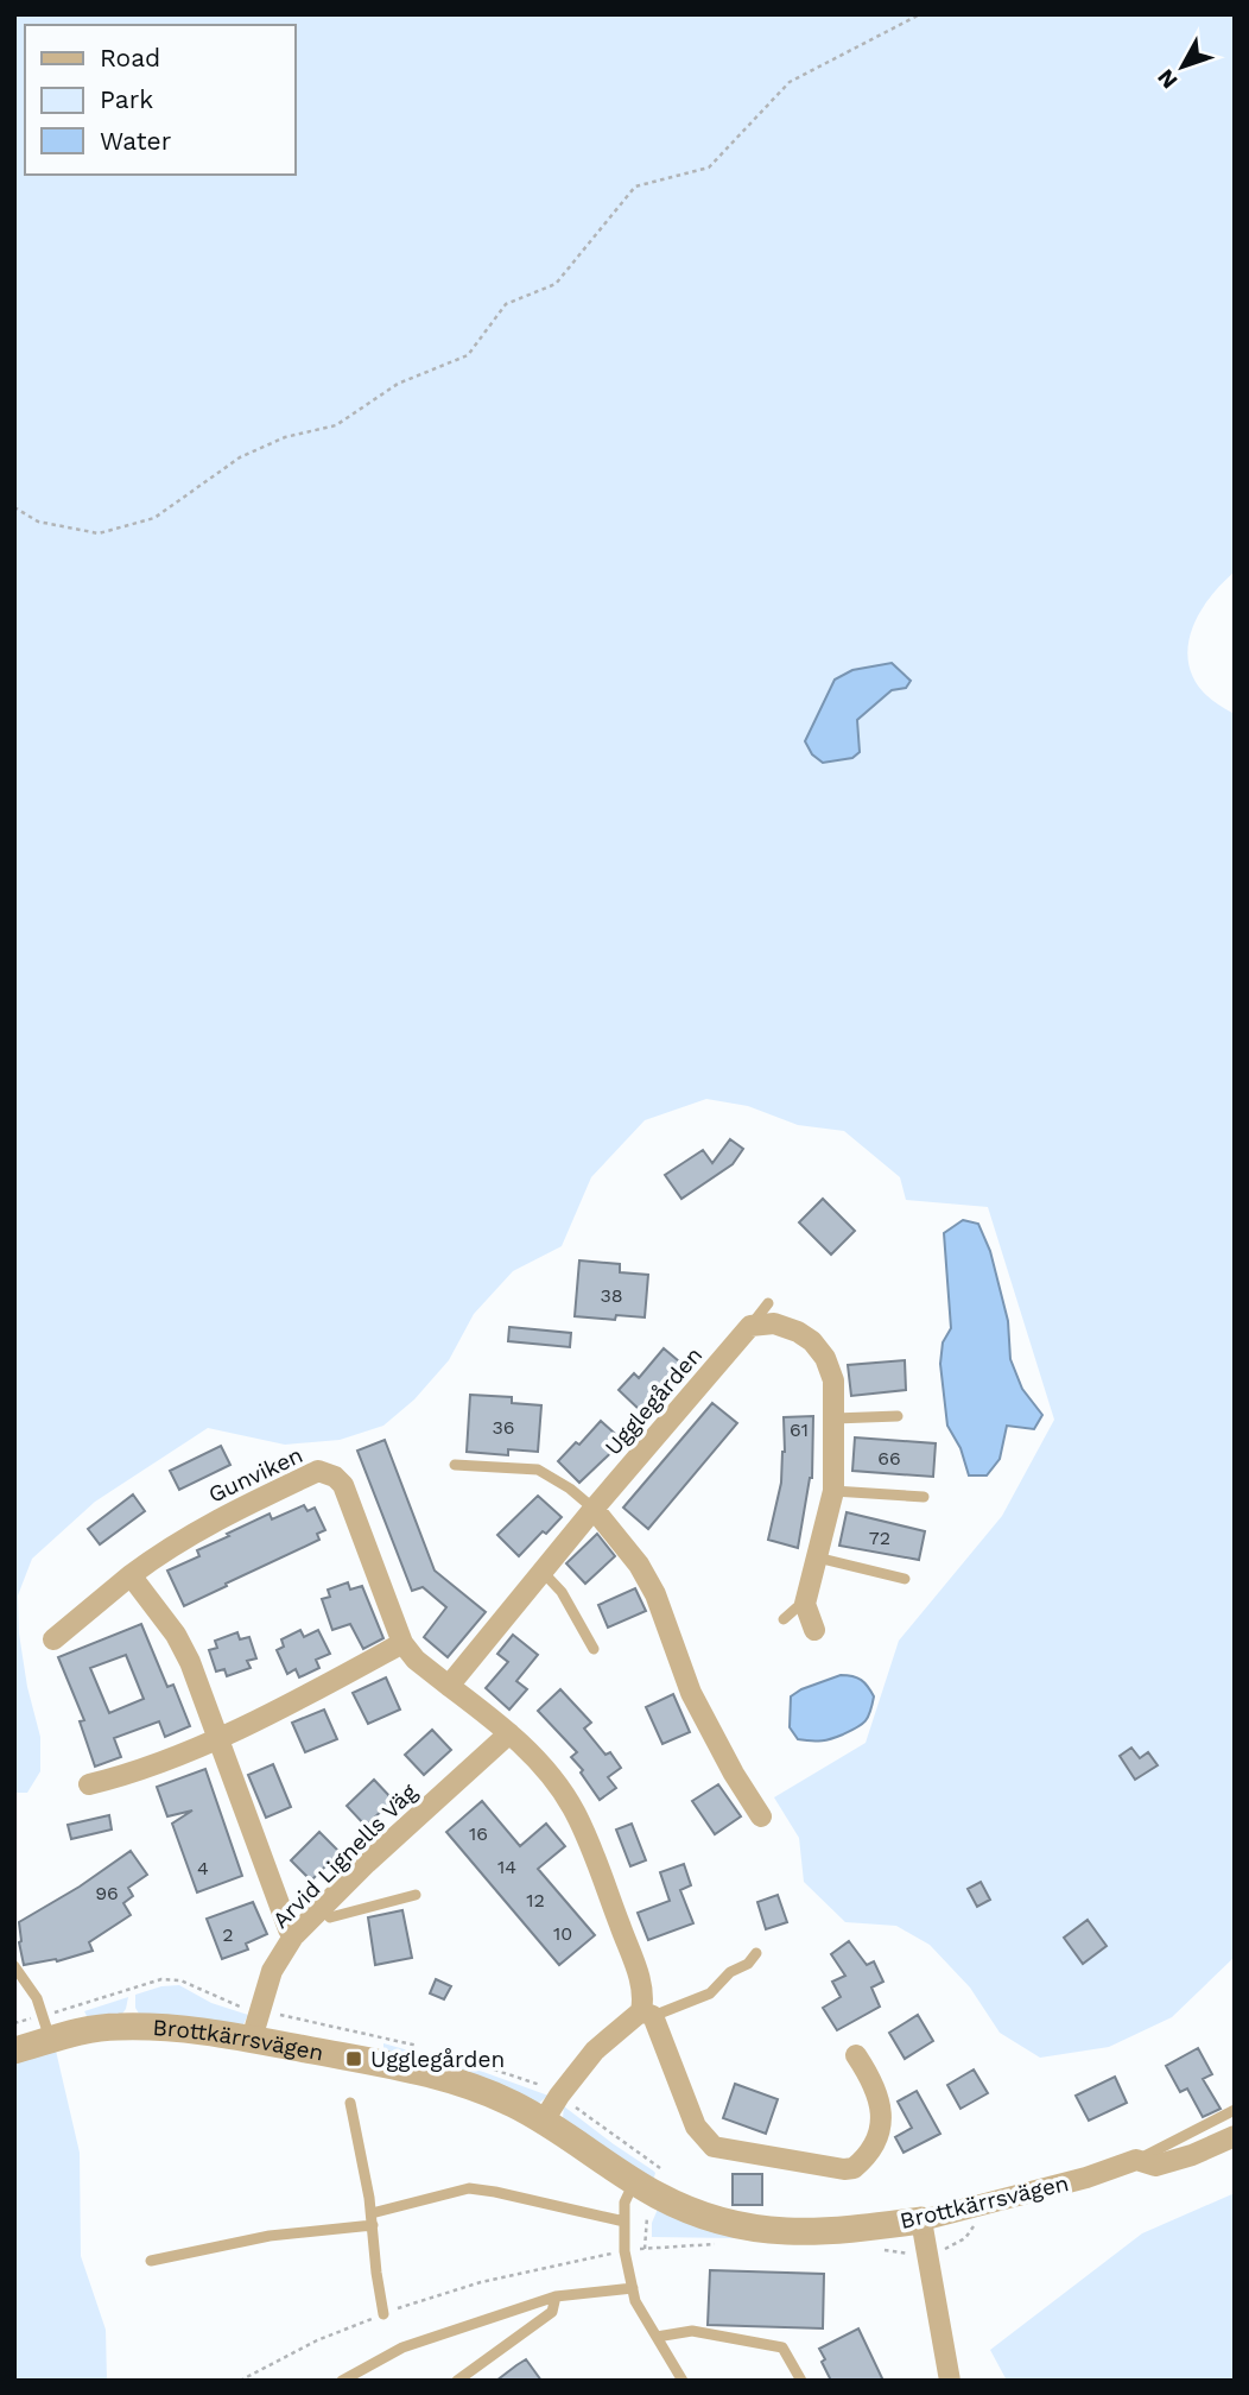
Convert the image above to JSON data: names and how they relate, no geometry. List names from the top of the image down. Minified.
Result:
{"streets":{"street":["Ugglegården","Gunviken","Arvid Lignells Väg","Brottkärrsvägen"]},"crossings":[["Ugglegården","Gunviken"],["Arvid Lignells Väg","Brottkärrsvägen"]],"places":{"transit":["Ugglegården"]},"house_numbers":["38","36","61","66","72","16","14","4","96","12","10","2"],"legend":["Road","Park","Water"],"north":"bottom left"}
